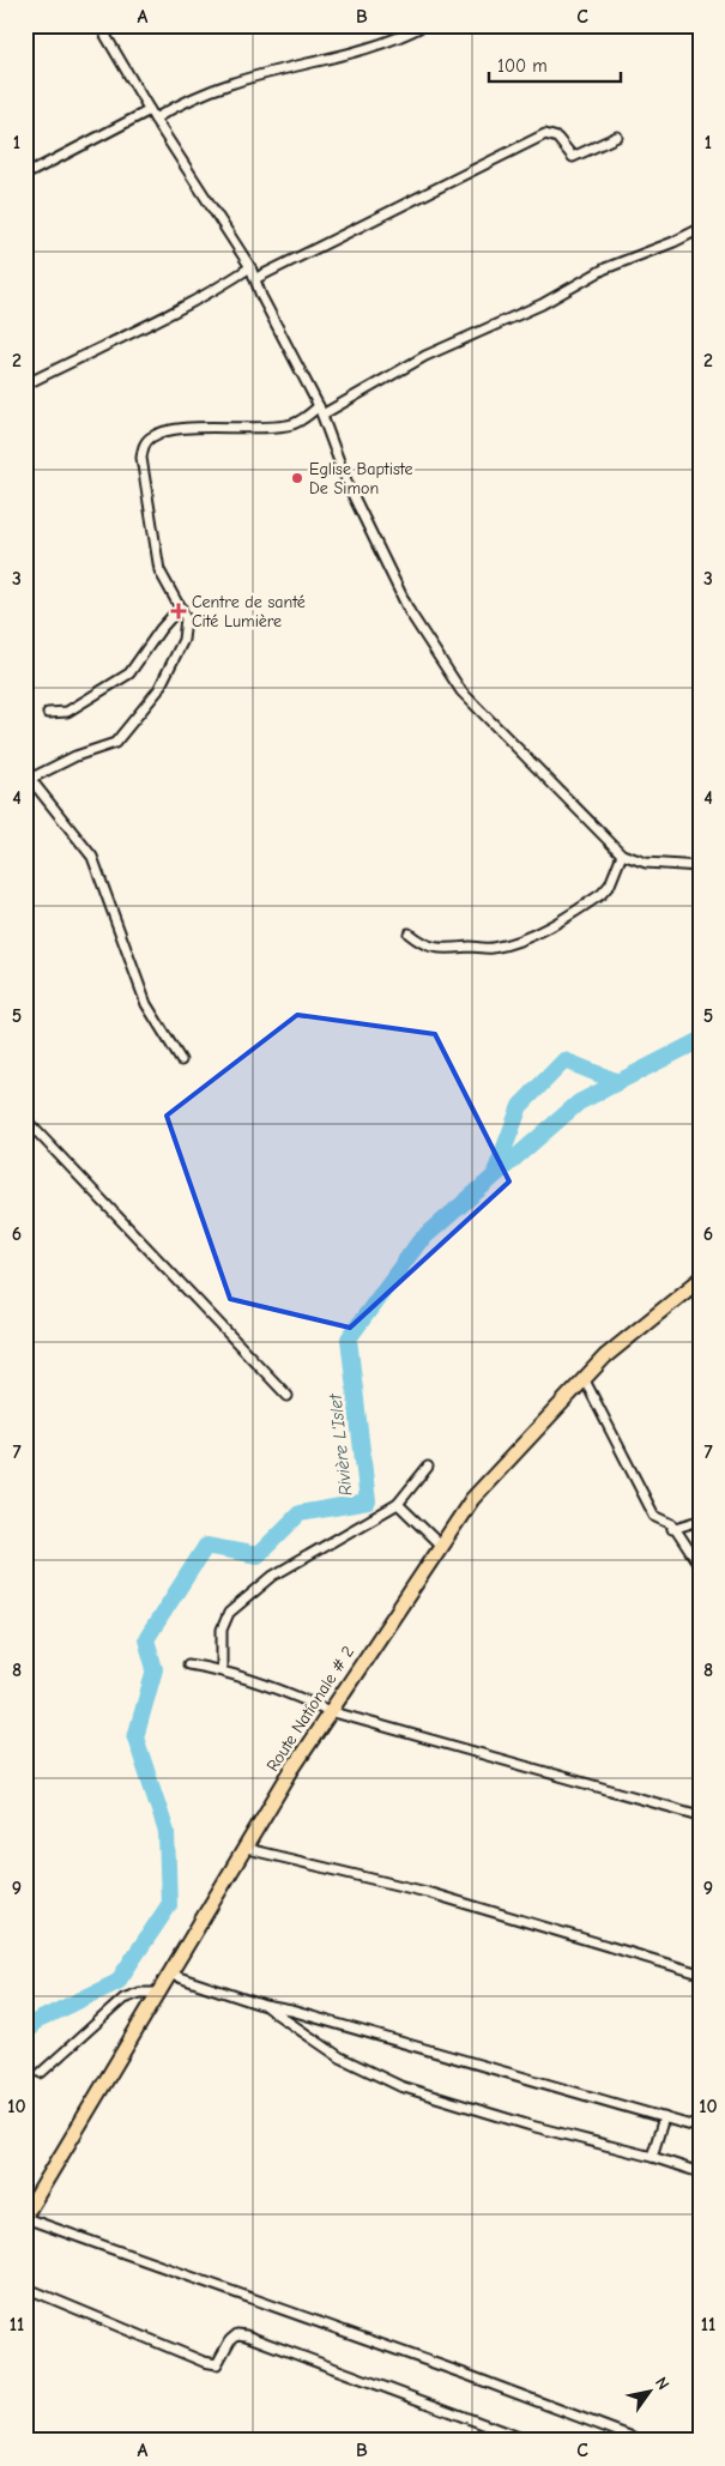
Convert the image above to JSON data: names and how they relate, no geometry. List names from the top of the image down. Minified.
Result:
{"streets":{"main road":["Route Nationale # 2"]},"water":["Rivière L'Islet"],"places":{"other":["Eglise Baptiste De Simon"],"health":["Centre de santé Cité Lumière"]},"scale_bar":"100 m","north":"top right","grid":{"columns":["A","B","C"],"rows":["1","2","3","4","5","6","7","8","9","10","11"]}}
